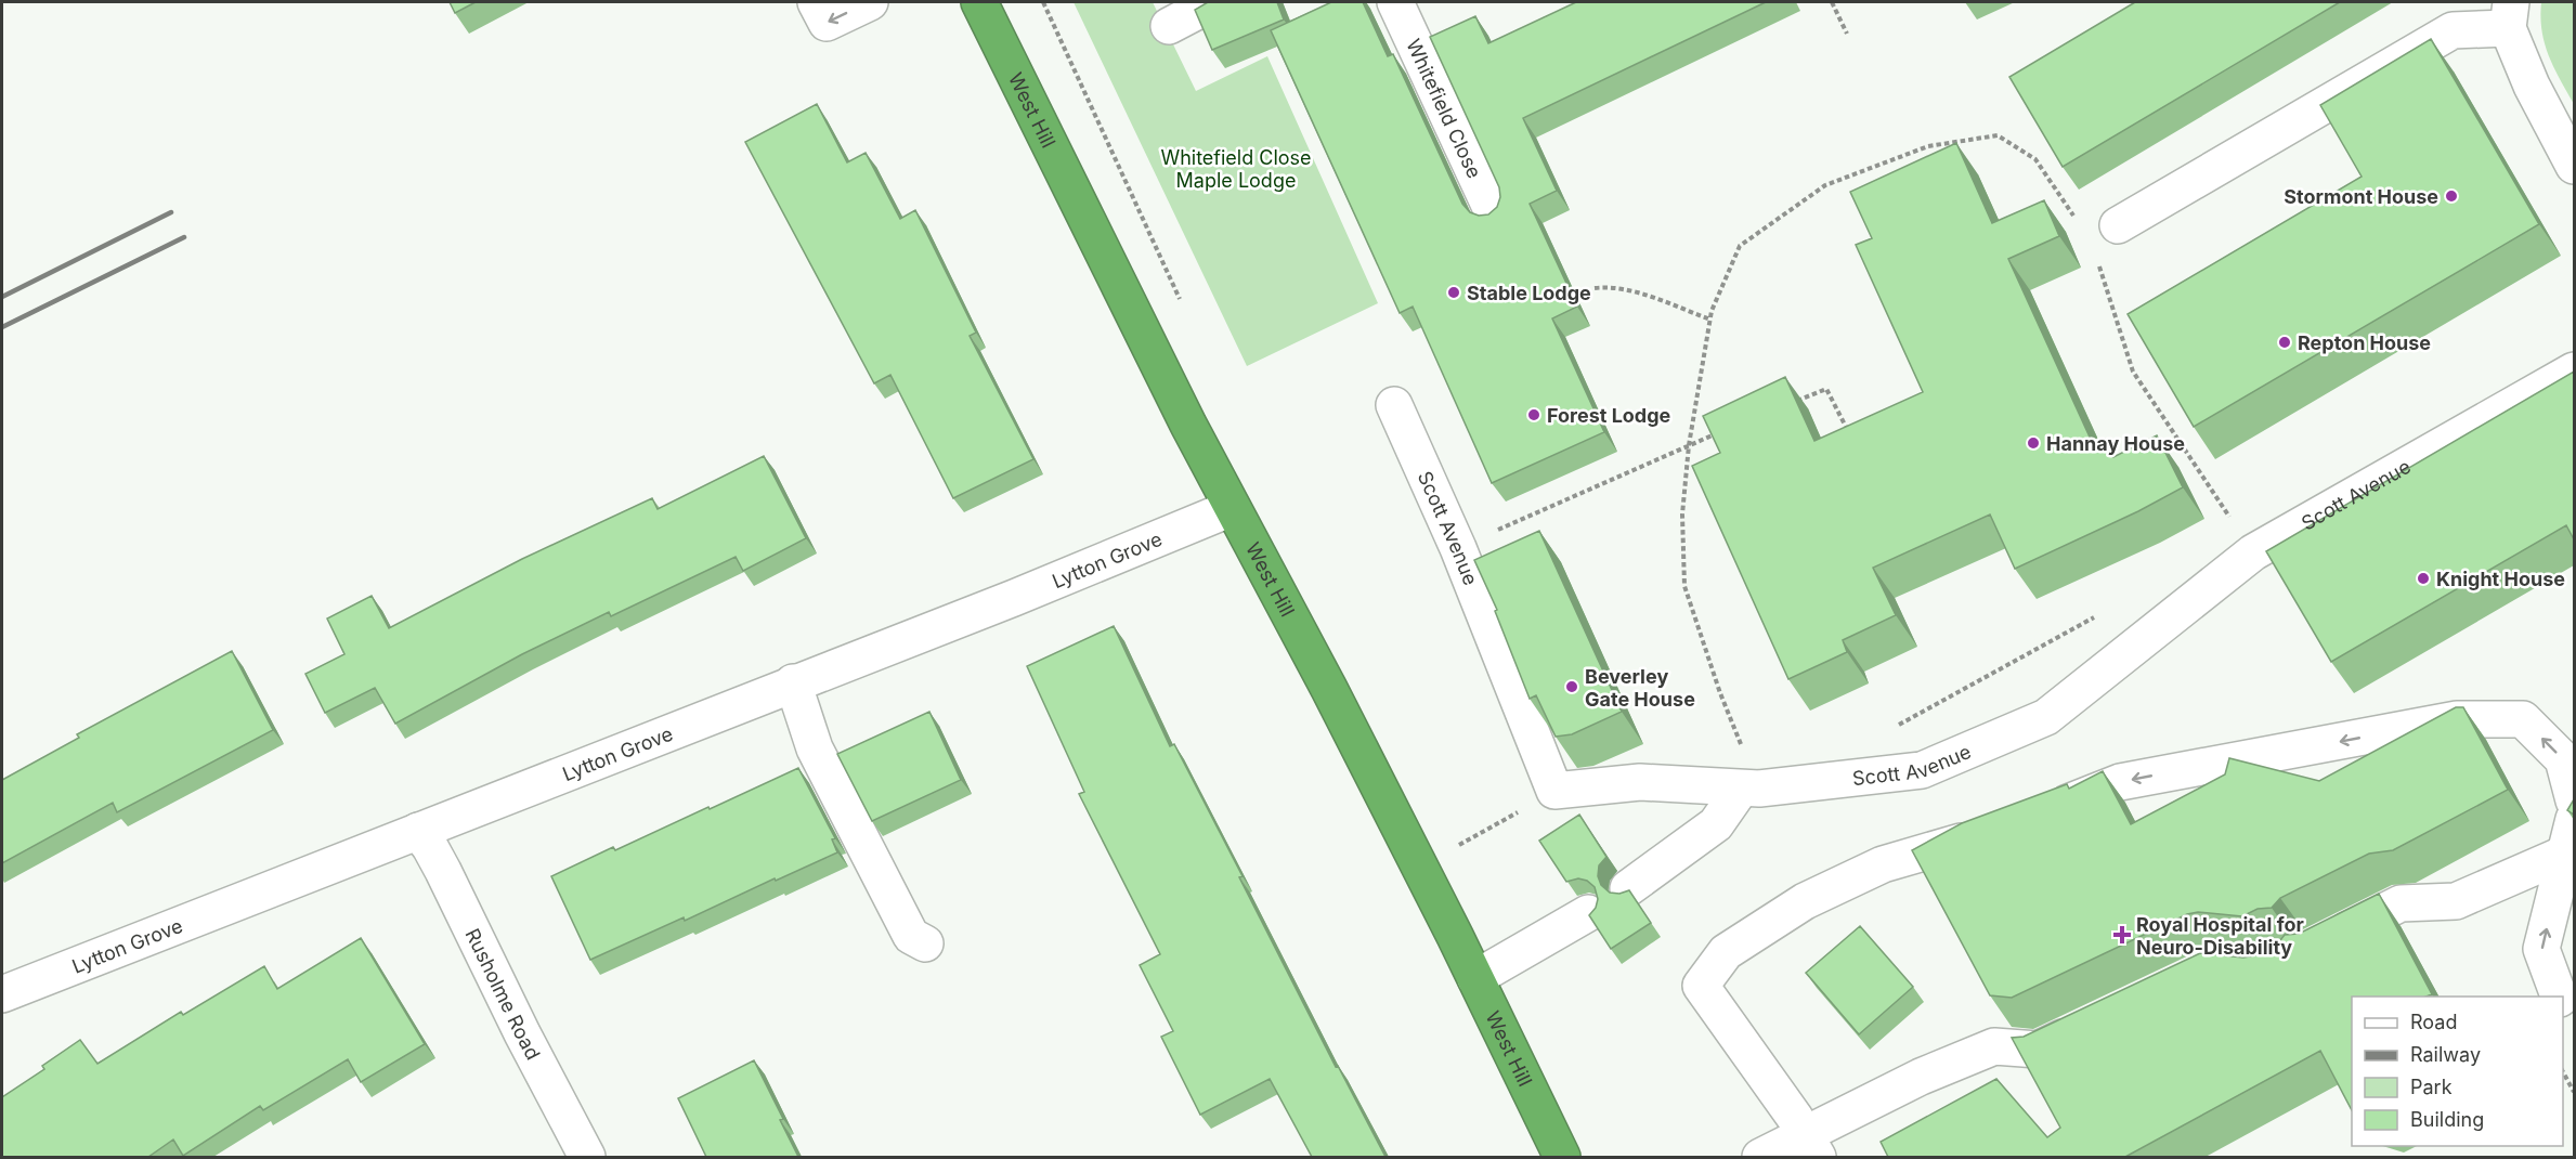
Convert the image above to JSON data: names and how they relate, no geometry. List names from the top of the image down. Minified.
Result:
{"streets":{"highway":["West Hill"],"street":["Whitefield Close","Scott Avenue","Lytton Grove","Rusholme Road"]},"crossings":[["West Hill","Lytton Grove"],["Lytton Grove","Rusholme Road"]],"parks":["Whitefield Close Maple Lodge"],"places":{"other":["Stormont House","Stable Lodge","Repton House","Forest Lodge","Hannay House","Knight House","Beverley Gate House"],"health":["Royal Hospital for Neuro-Disability"]},"legend":["Road","Railway","Park","Building"]}
